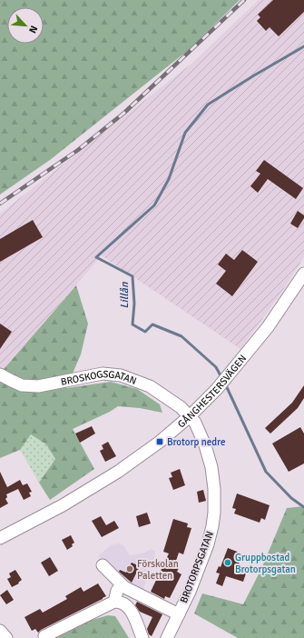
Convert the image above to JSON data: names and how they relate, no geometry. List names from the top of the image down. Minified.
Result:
{"streets":{"street":["BROSKOGSGATAN","GÅNGHESTERSVÄGEN","BROTORPSGATAN"]},"crossings":[["BROSKOGSGATAN","GÅNGHESTERSVÄGEN"],["BROSKOGSGATAN","BROTORPSGATAN"],["GÅNGHESTERSVÄGEN","BROTORPSGATAN"]],"water":["Lillån"],"places":{"transit":["Brotorp nedre"],"other":["Gruppbostad Brotorpsgatan","Förskolan Paletten"]},"north":"bottom right"}
